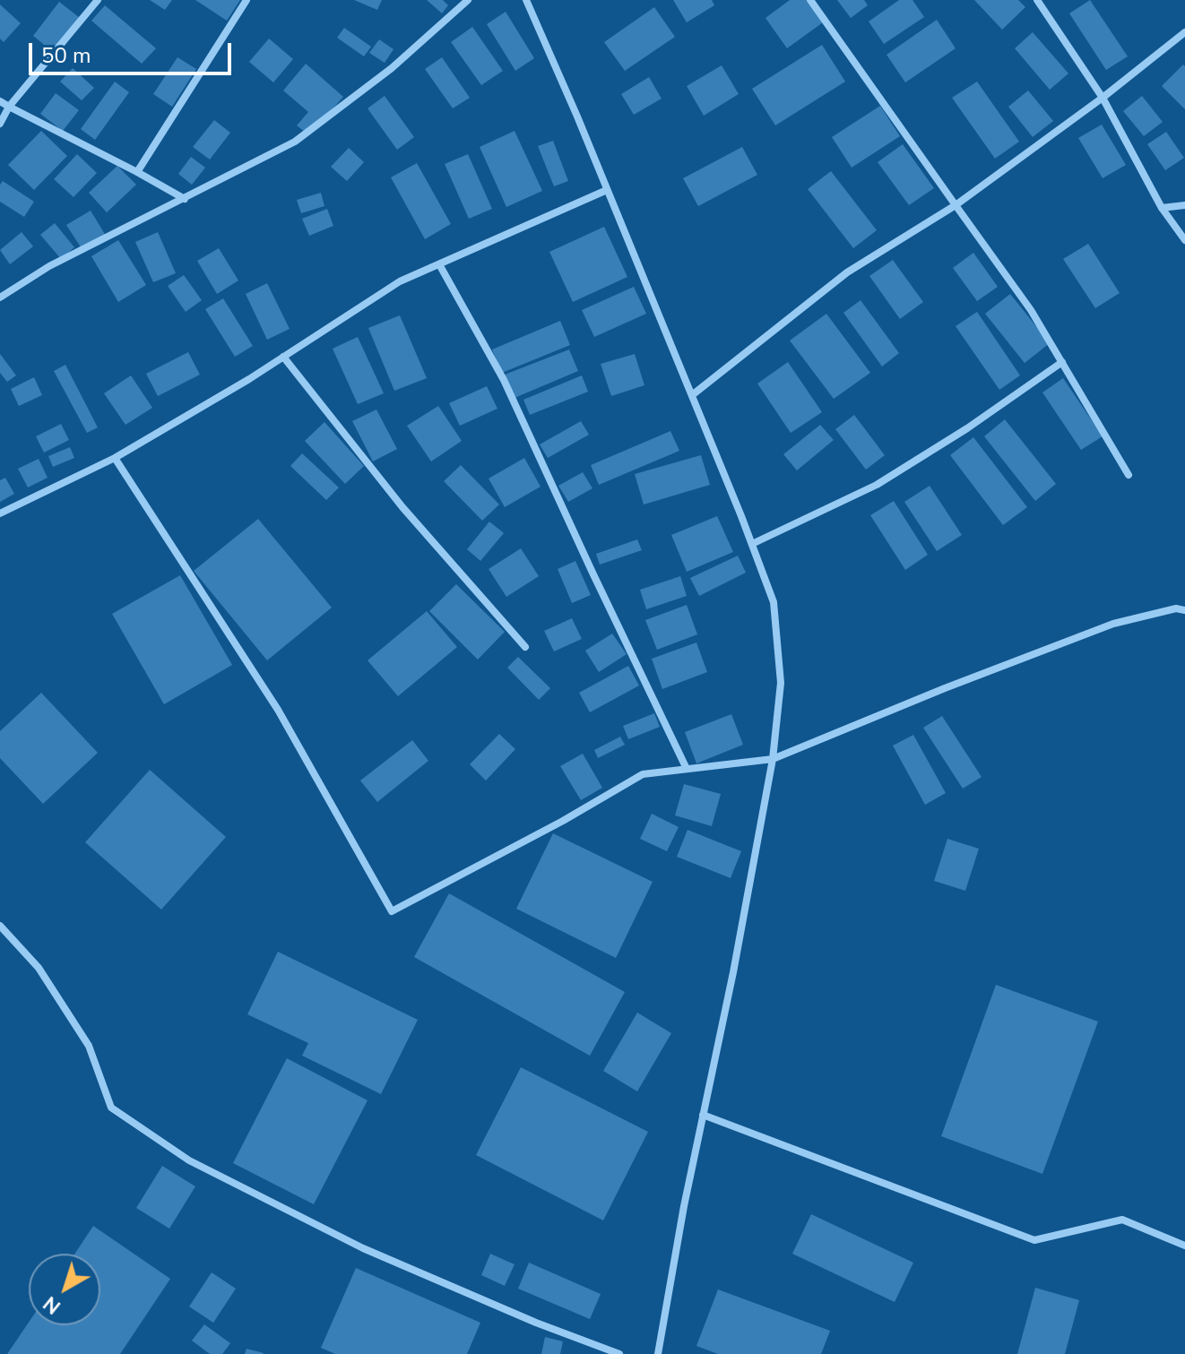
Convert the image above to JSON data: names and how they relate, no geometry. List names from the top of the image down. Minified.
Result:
{"scale_bar":"50 m","north":"bottom left"}
